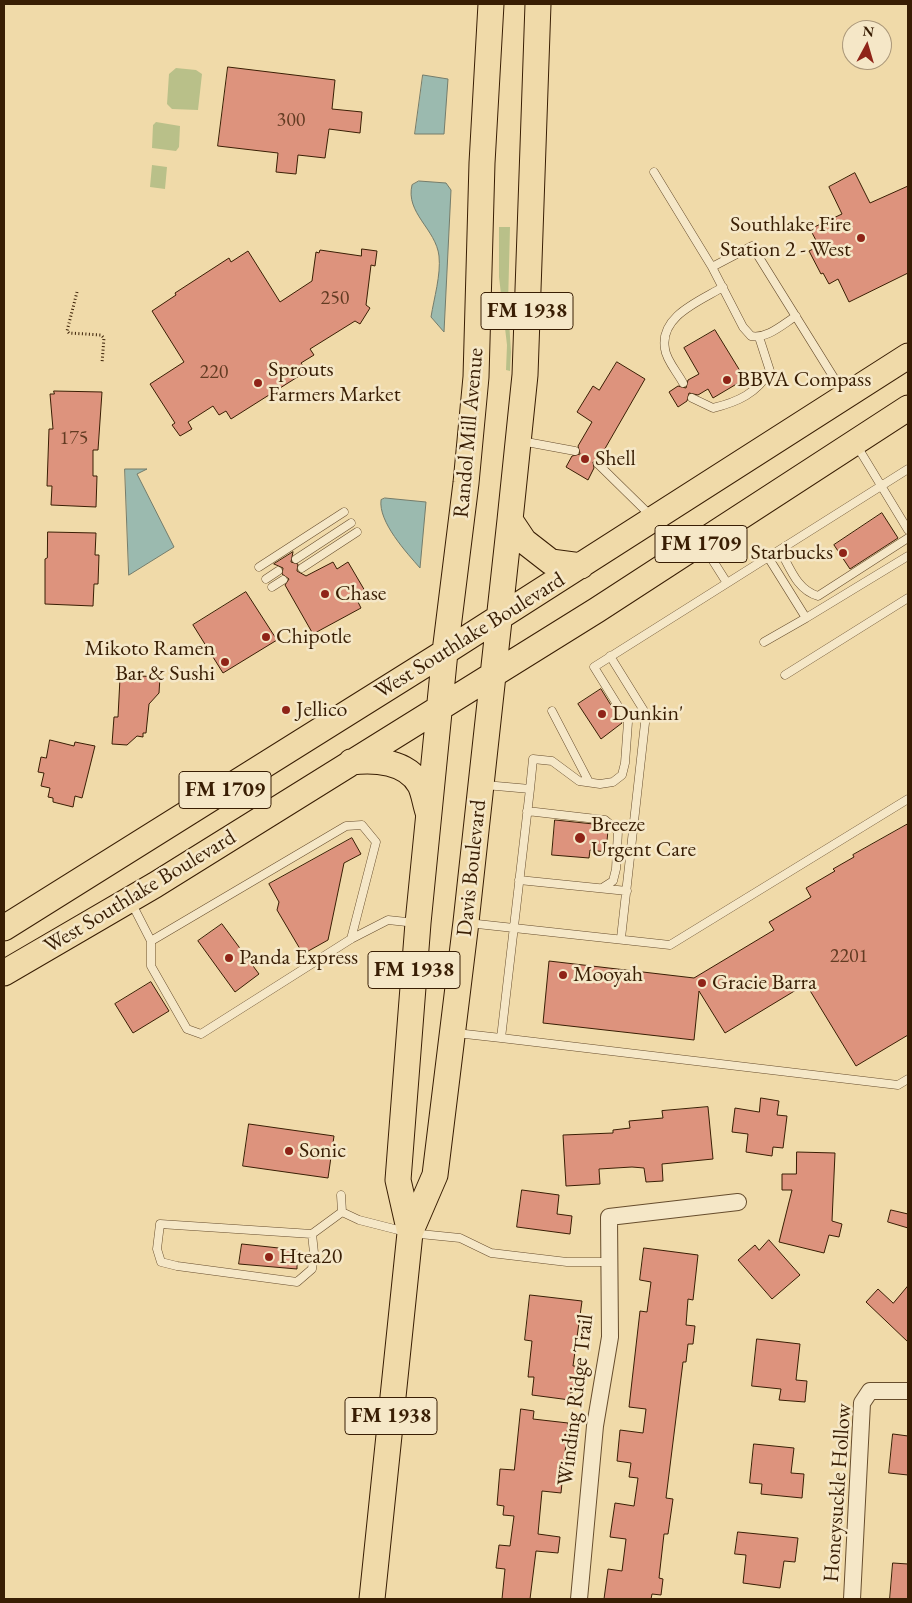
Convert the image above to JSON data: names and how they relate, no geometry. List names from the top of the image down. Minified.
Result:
{"streets":{"main road":["FM 1938","Randol Mill Avenue","FM 1709","West Southlake Boulevard","Davis Boulevard"],"street":["Winding Ridge Trail","Honeysuckle Hollow"]},"crossings":[["FM 1938","West Southlake Boulevard"],["FM 1938","Davis Boulevard"],["Randol Mill Avenue","West Southlake Boulevard"],["Randol Mill Avenue","Davis Boulevard"],["West Southlake Boulevard","Davis Boulevard"]],"places":["Southlake Fire Station 2 - West","BBVA Compass","Sprouts Farmers Market","Shell","Starbucks","Chase","Chipotle","Mikoto Ramen Bar & Sushi","Jellico","Dunkin'","Breeze Urgent Care","Panda Express","Mooyah","Gracie Barra","Sonic","Htea20"],"house_numbers":["300","250","220","175","2201"],"north":"top"}
